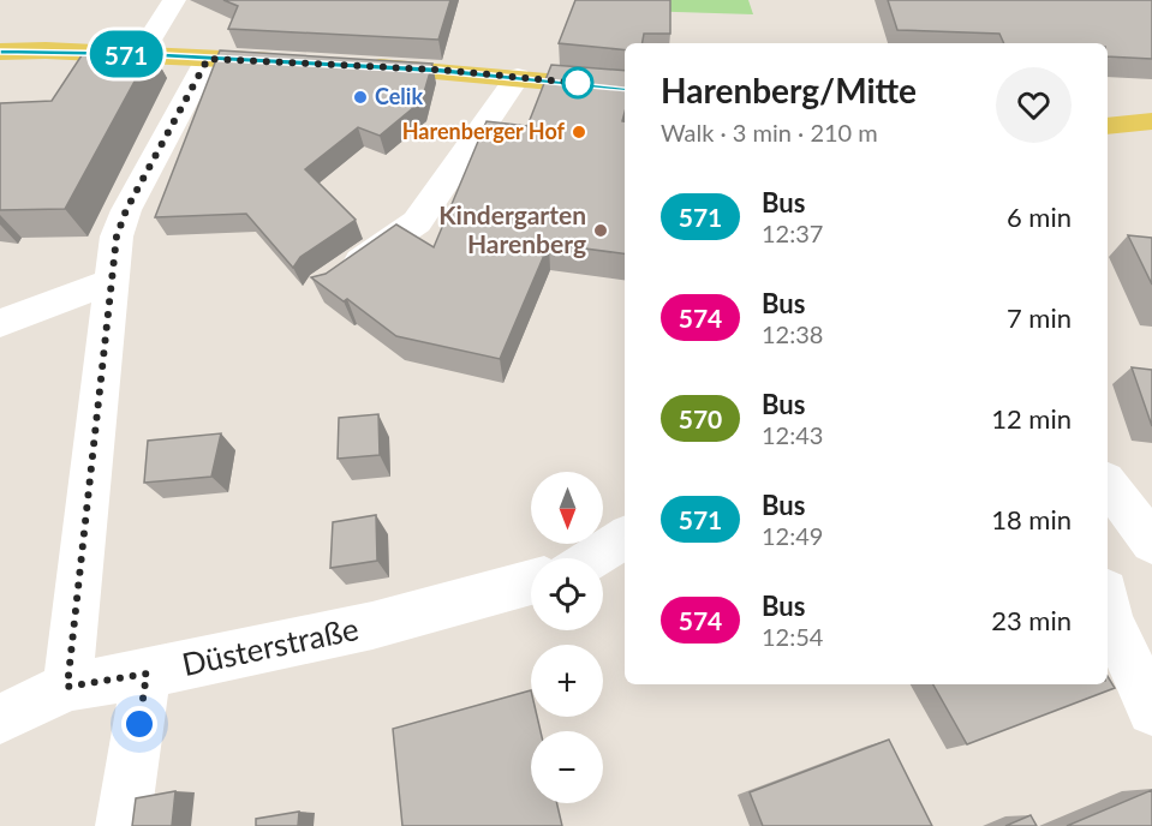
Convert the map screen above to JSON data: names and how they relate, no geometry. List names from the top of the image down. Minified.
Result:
{"streets":{"street":["Düsterstraße"]},"places":["Celik","Harenberger Hof","Kindergarten Harenberg"],"lines":["bus line 571"],"north":"bottom","page":{"on_map":"571","heading":["Harenberg/Mitte","Walk · 3 min · 210 m"],"list":[{"mark":"571","name":"Bus","note":"12:37","value":"6 min"},{"mark":"574","name":"Bus","note":"12:38","value":"7 min"},{"mark":"570","name":"Bus","note":"12:43","value":"12 min"},{"mark":"571","name":"Bus","note":"12:49","value":"18 min"},{"mark":"574","name":"Bus","note":"12:54","value":"23 min"}],"map_buttons":["+","−"]}}
